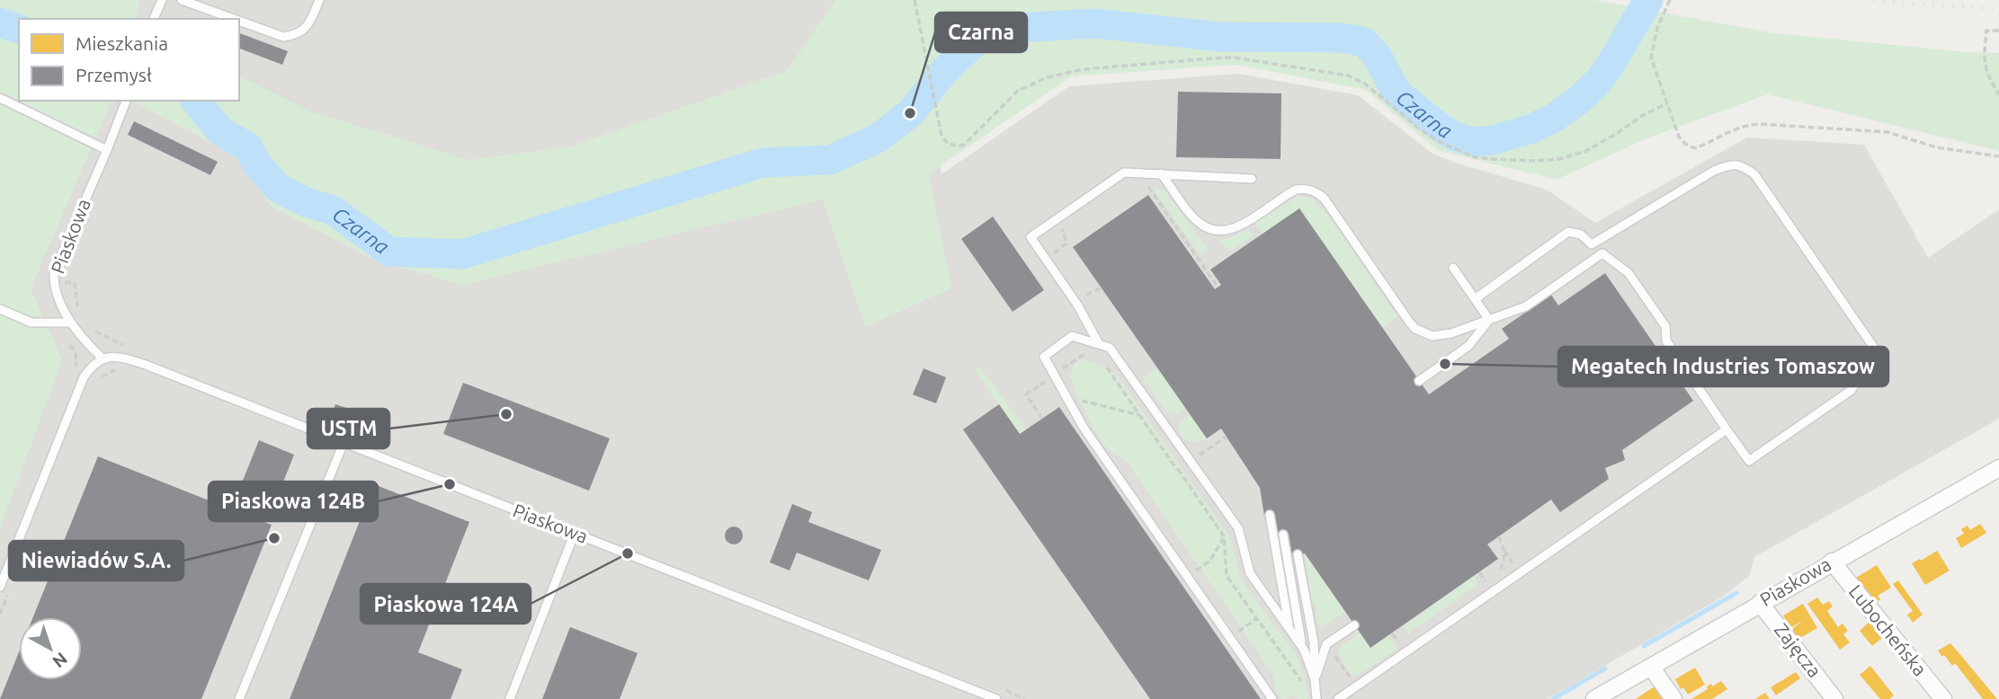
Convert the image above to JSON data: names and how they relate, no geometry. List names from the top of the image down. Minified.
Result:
{"streets":{"street":["Piaskowa","Lubocheńska","Zajęcza"]},"crossings":[["Piaskowa","Lubocheńska"],["Piaskowa","Zajęcza"]],"water":["Czarna"],"places":["Czarna","Megatech Industries Tomaszow","USTM","Piaskowa 124B","Niewiadów S.A.","Piaskowa 124A"],"legend":["Mieszkania","Przemysł"],"north":"bottom right"}
